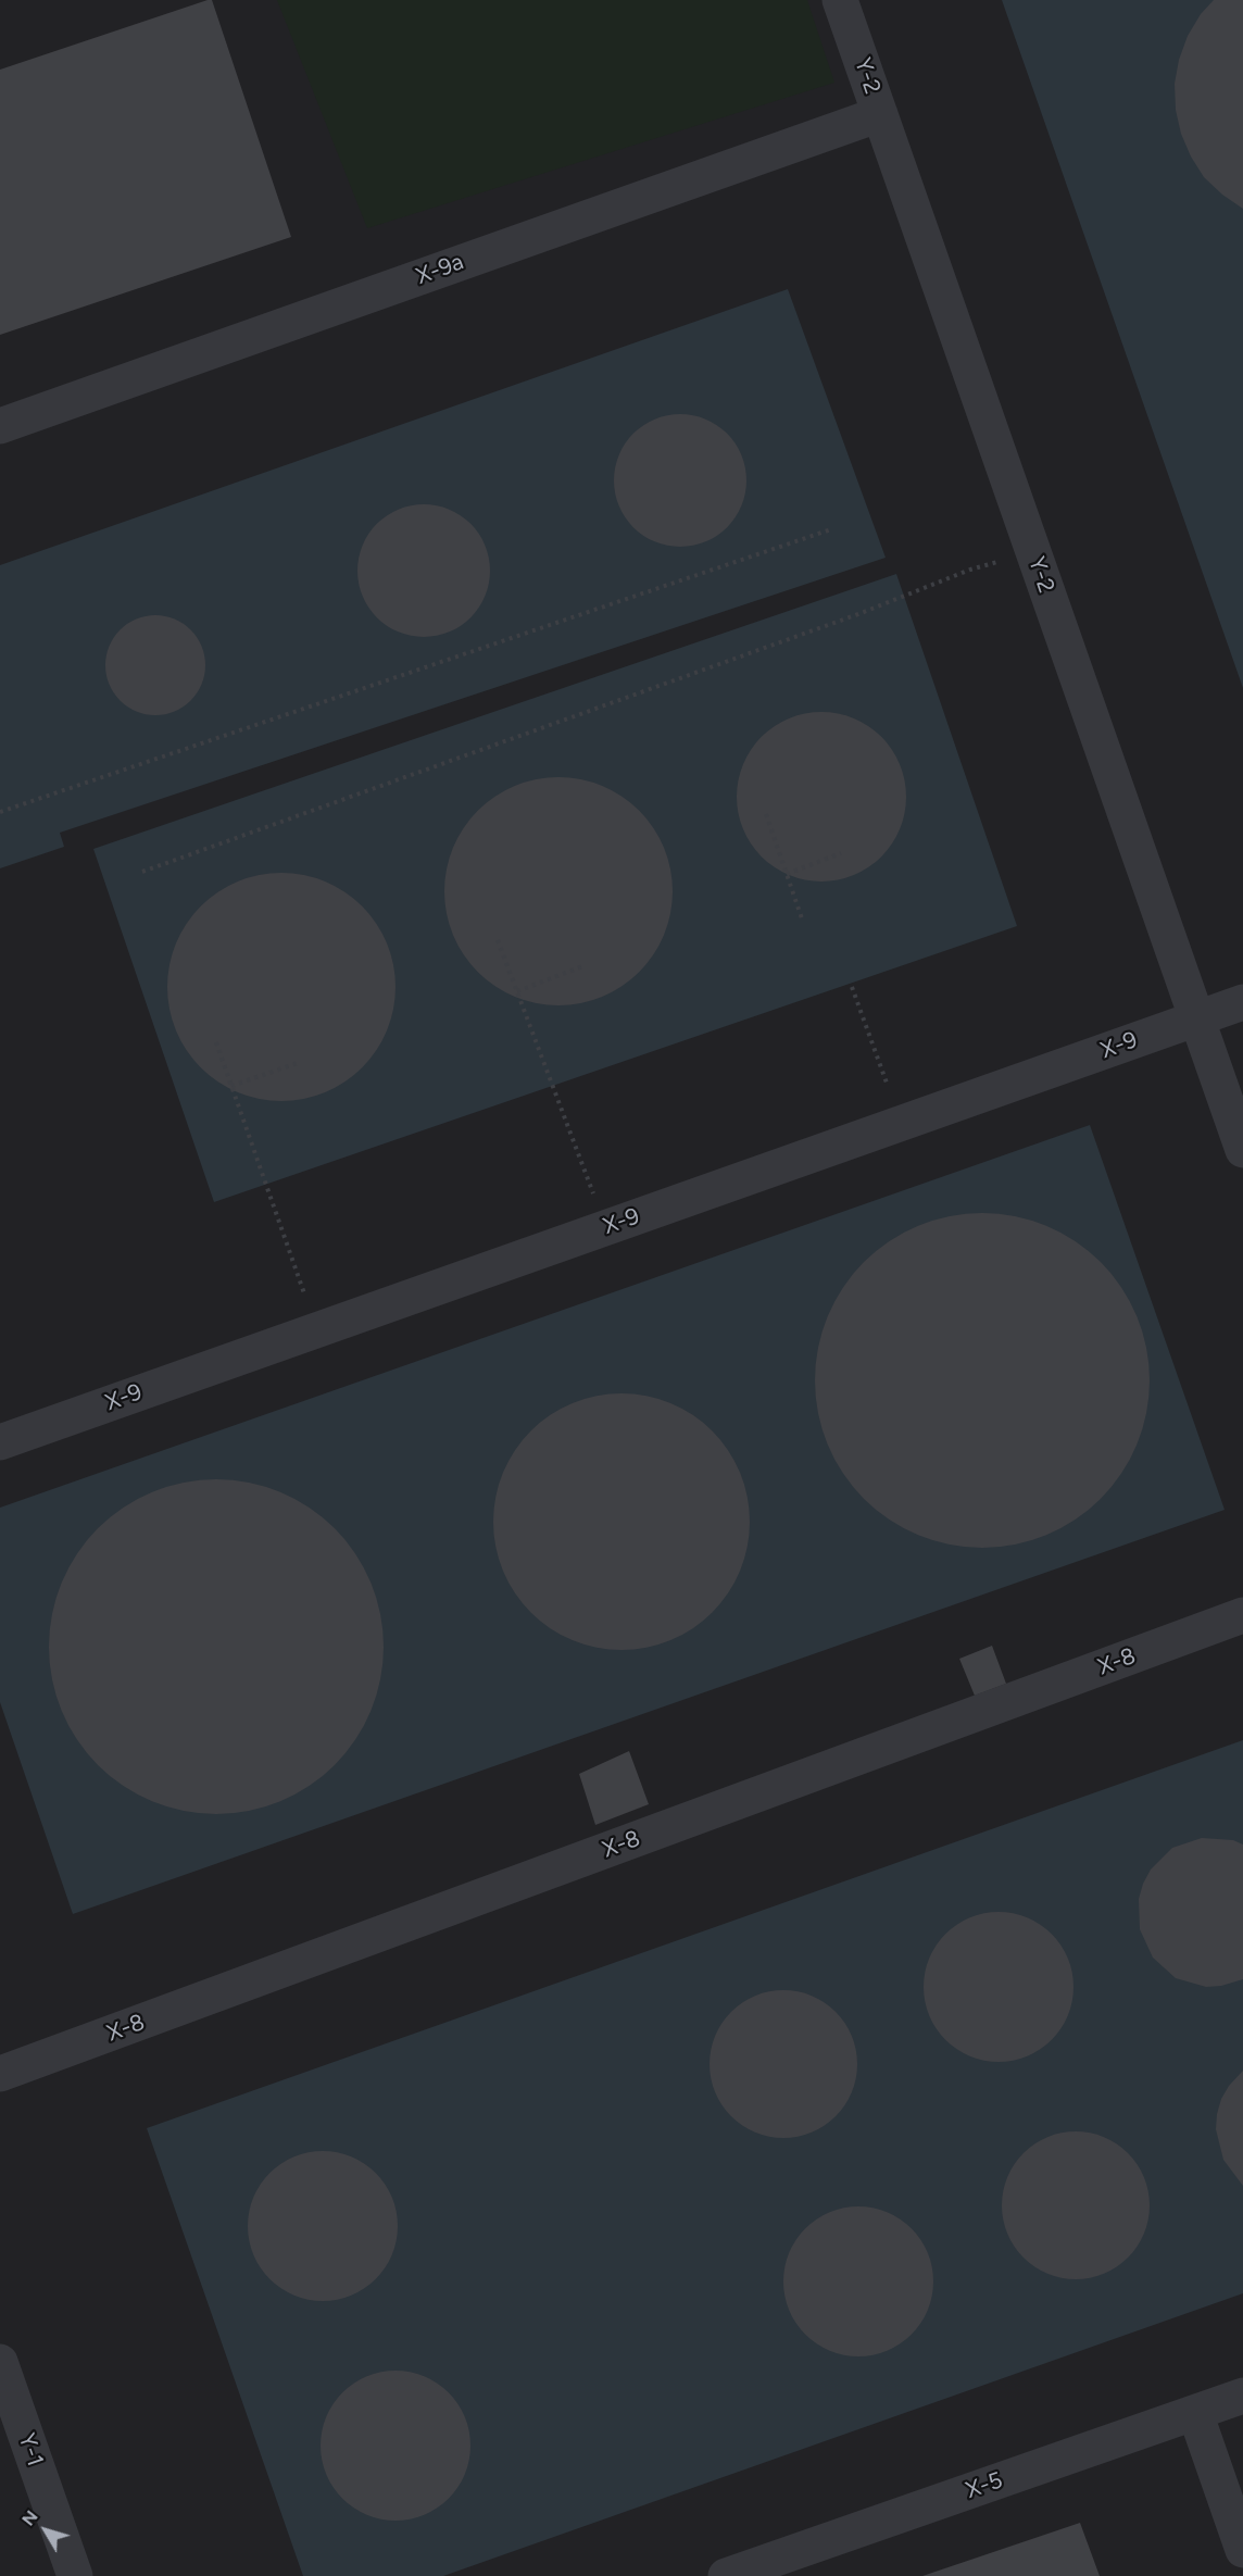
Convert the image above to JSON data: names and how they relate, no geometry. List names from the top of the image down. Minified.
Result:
{"streets":{"street":["Y-2","X-9a","X-9","X-8","Y-1","X-5"]},"crossings":[["Y-2","X-9a"],["Y-2","X-9"]],"north":"top left"}
